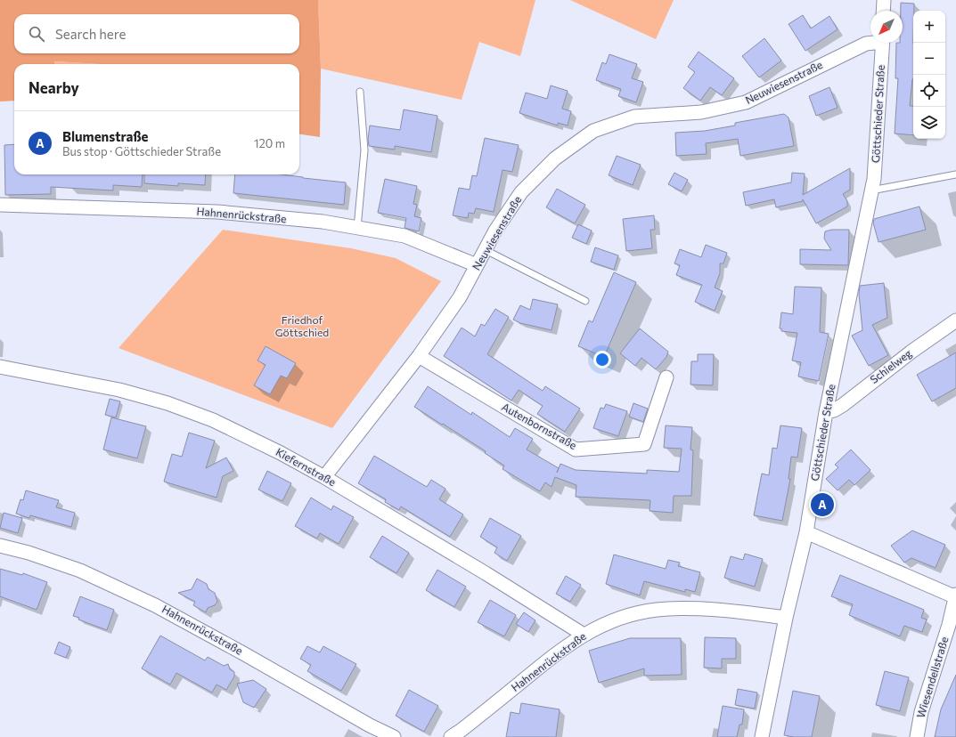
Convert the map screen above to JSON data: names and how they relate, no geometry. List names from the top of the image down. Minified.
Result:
{"streets":{"street":["Neuwiesenstraße","Göttschieder Straße","Hahnenrückstraße","Schielweg","Autenbornstraße","Kiefernstraße","Wiesendellstraße"]},"crossings":[["Neuwiesenstraße","Hahnenrückstraße"],["Neuwiesenstraße","Autenbornstraße"],["Neuwiesenstraße","Kiefernstraße"],["Göttschieder Straße","Hahnenrückstraße"],["Göttschieder Straße","Schielweg"],["Hahnenrückstraße","Kiefernstraße"]],"parks":["Friedhof Göttschied"],"north":"bottom left","page":{"map_buttons":["+","−"],"search":"Search here","heading":"Nearby","list":[{"mark":"A","name":"Blumenstraße","note":"Bus stop · Göttschieder Straße","value":"120 m"}],"pins":"A"}}
